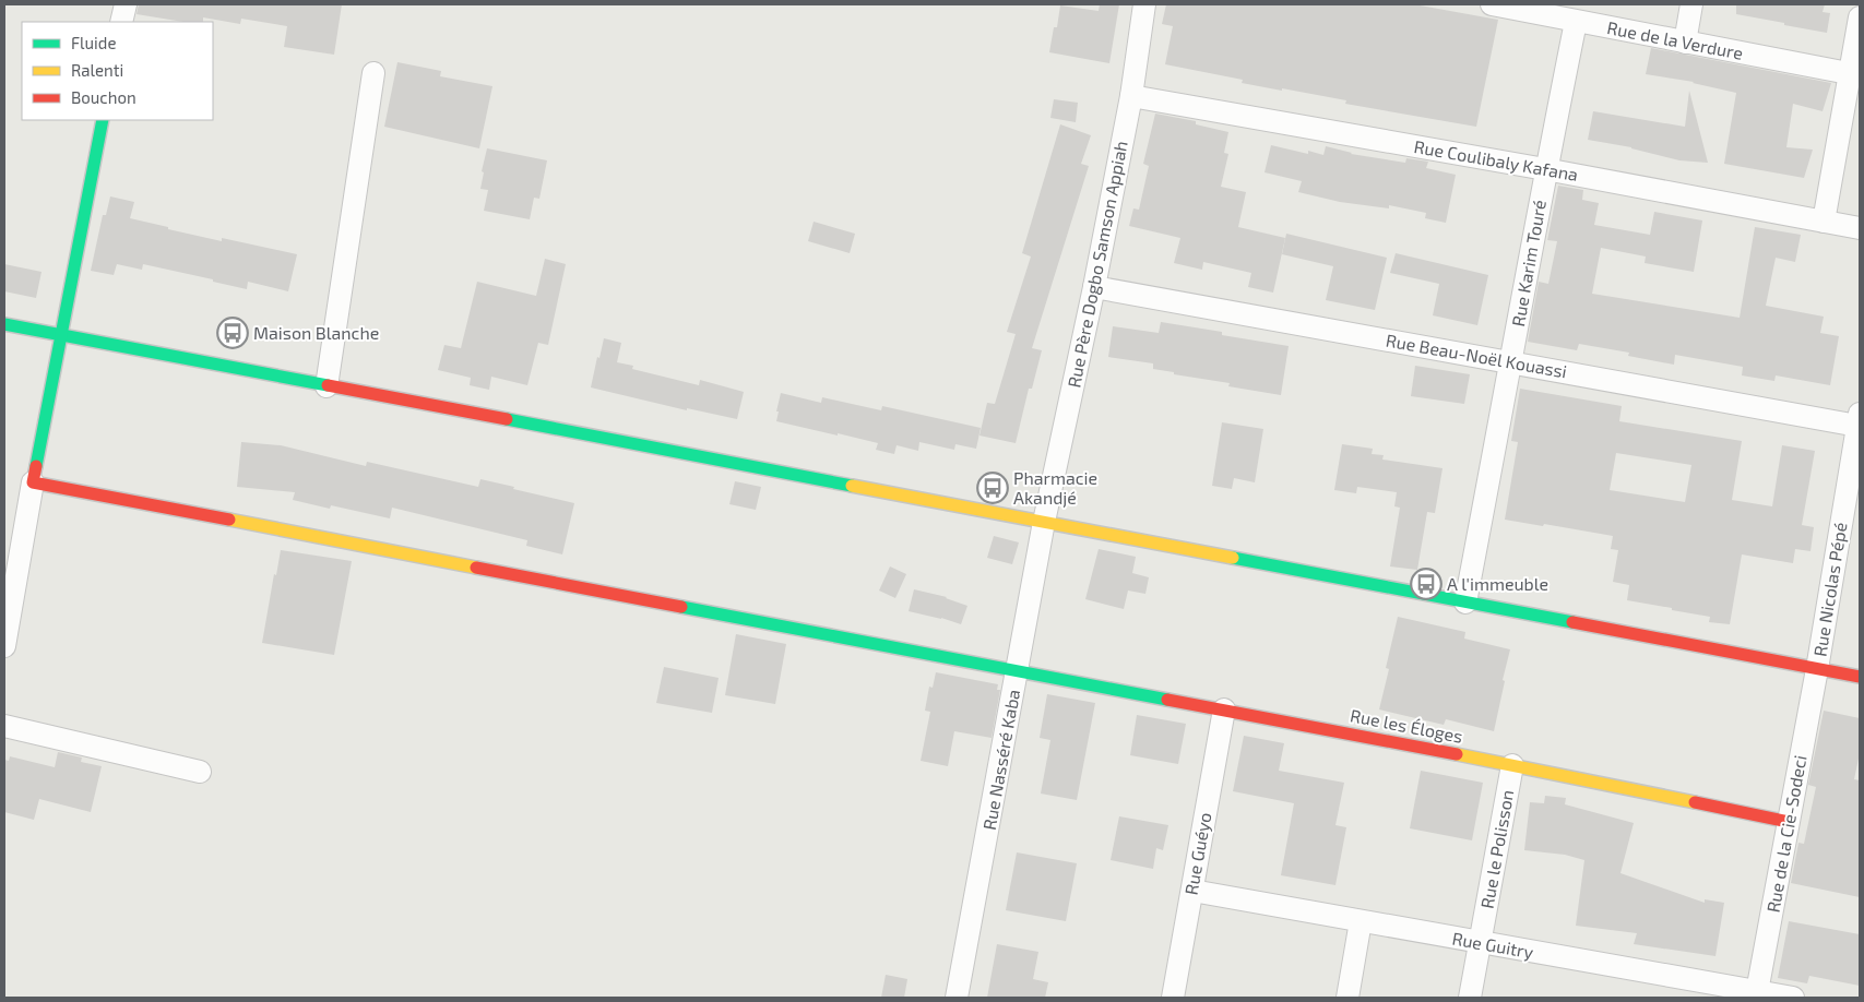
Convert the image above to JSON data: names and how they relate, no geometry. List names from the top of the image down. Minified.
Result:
{"streets":{"street":["Rue de la Verdure","Rue Coulibaly Kafana","Rue Karim Touré","Rue Père Dogbo Samson Appiah","Rue Beau-Noël Kouassi","Rue Nicolas Pépé","Rue les Éloges","Rue Nasséré Kaba","Rue de la Cie-Sodeci","Rue le Polisson","Rue Guéyo","Rue Guitry"]},"crossings":[["Rue de la Verdure","Rue Karim Touré"],["Rue Coulibaly Kafana","Rue Karim Touré"],["Rue Coulibaly Kafana","Rue Père Dogbo Samson Appiah"],["Rue Karim Touré","Rue Beau-Noël Kouassi"],["Rue Père Dogbo Samson Appiah","Rue Beau-Noël Kouassi"],["Rue Père Dogbo Samson Appiah","Rue Nasséré Kaba"],["Rue Beau-Noël Kouassi","Rue Nicolas Pépé"],["Rue Nicolas Pépé","Rue de la Cie-Sodeci"],["Rue les Éloges","Rue Nasséré Kaba"],["Rue les Éloges","Rue de la Cie-Sodeci"],["Rue les Éloges","Rue le Polisson"],["Rue les Éloges","Rue Guéyo"],["Rue de la Cie-Sodeci","Rue Guitry"],["Rue le Polisson","Rue Guitry"],["Rue Guéyo","Rue Guitry"]],"places":{"bus stop":["Maison Blanche","Pharmacie Akandjé","A l'immeuble"]},"legend":["Fluide","Ralenti","Bouchon"]}
